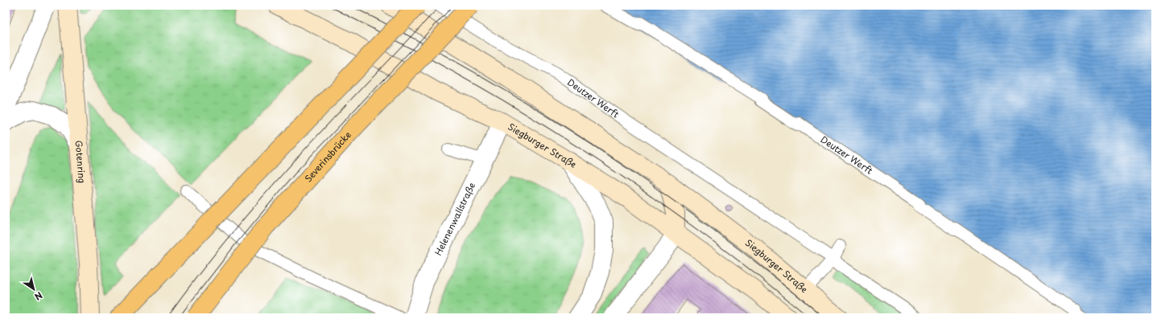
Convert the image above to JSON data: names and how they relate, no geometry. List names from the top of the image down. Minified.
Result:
{"streets":{"main road":["Siegburger Straße","Severinsbrücke","Gotenring"],"street":["Helenenwallstraße"],"lane":["Deutzer Werft"]},"crossings":[["Siegburger Straße","Helenenwallstraße"]],"north":"bottom right"}
